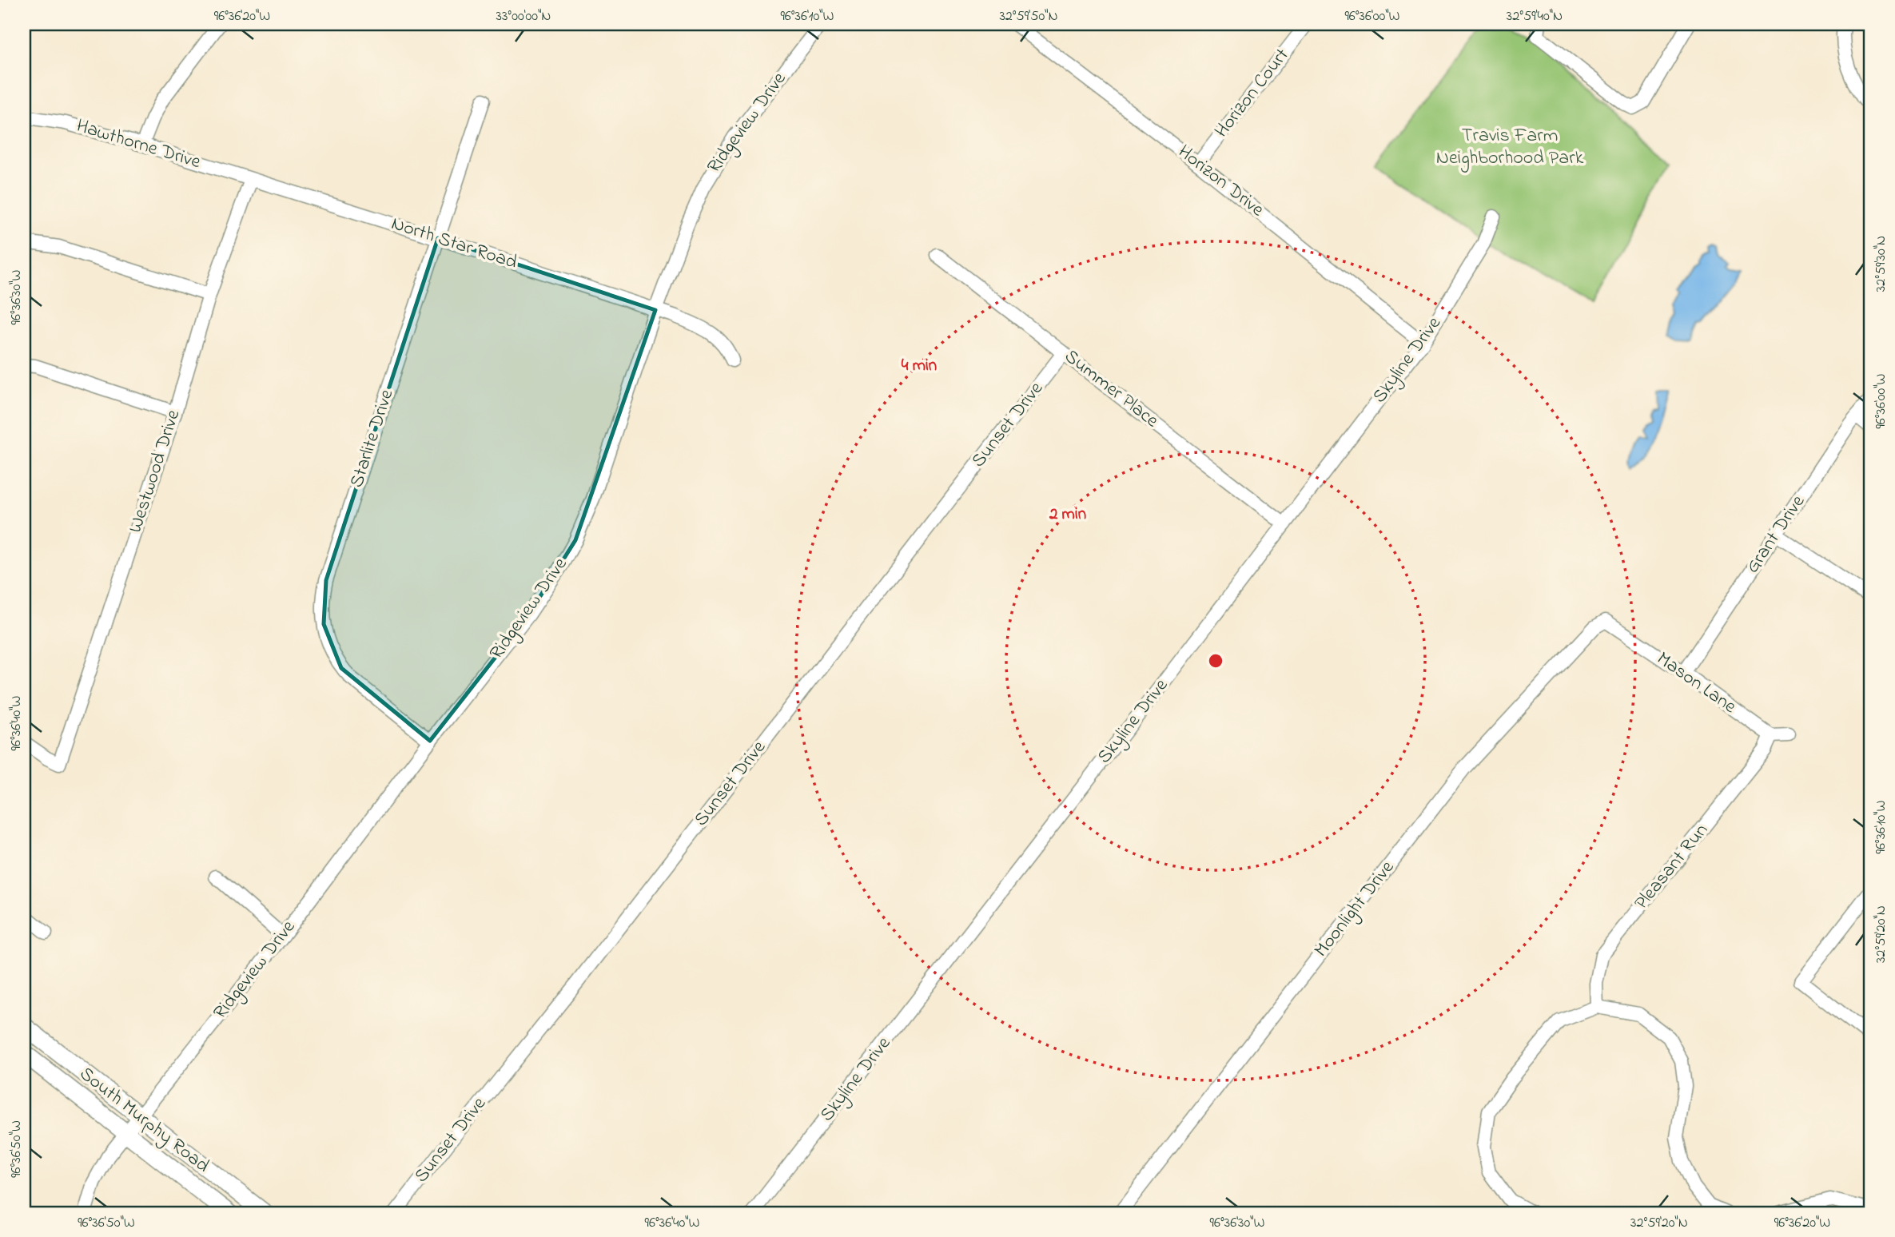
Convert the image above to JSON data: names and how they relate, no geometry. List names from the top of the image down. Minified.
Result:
{"streets":{"main road":["South Murphy Road"],"street":["Horizon Court","Ridgeview Drive","Hawthorne Drive","Horizon Drive","North Star Road","Skyline Drive","Summer Place","Sunset Drive","Starlite Drive","Westwood Drive","Grant Drive","Mason Lane","Pleasant Run","Moonlight Drive"]},"crossings":[["Horizon Court","Horizon Drive"],["Ridgeview Drive","North Star Road"],["Ridgeview Drive","Starlite Drive"],["Ridgeview Drive","South Murphy Road"],["Hawthorne Drive","North Star Road"],["Hawthorne Drive","Westwood Drive"],["Horizon Drive","Skyline Drive"],["North Star Road","Starlite Drive"],["North Star Road","Westwood Drive"],["Skyline Drive","Summer Place"],["Summer Place","Sunset Drive"],["Grant Drive","Mason Lane"],["Mason Lane","Pleasant Run"],["Mason Lane","Moonlight Drive"]],"parks":["Travis Farm Neighborhood Park"],"coordinates":["96°36'20\"W","33°00'00\"N","96°36'10\"W","32°59'50\"N","96°36'00\"W","32°59'40\"N","32°59'30\"N","96°36'30\"W","96°36'40\"W","32°59'20\"N","96°36'50\"W"],"rings":["4 min","2 min"]}
